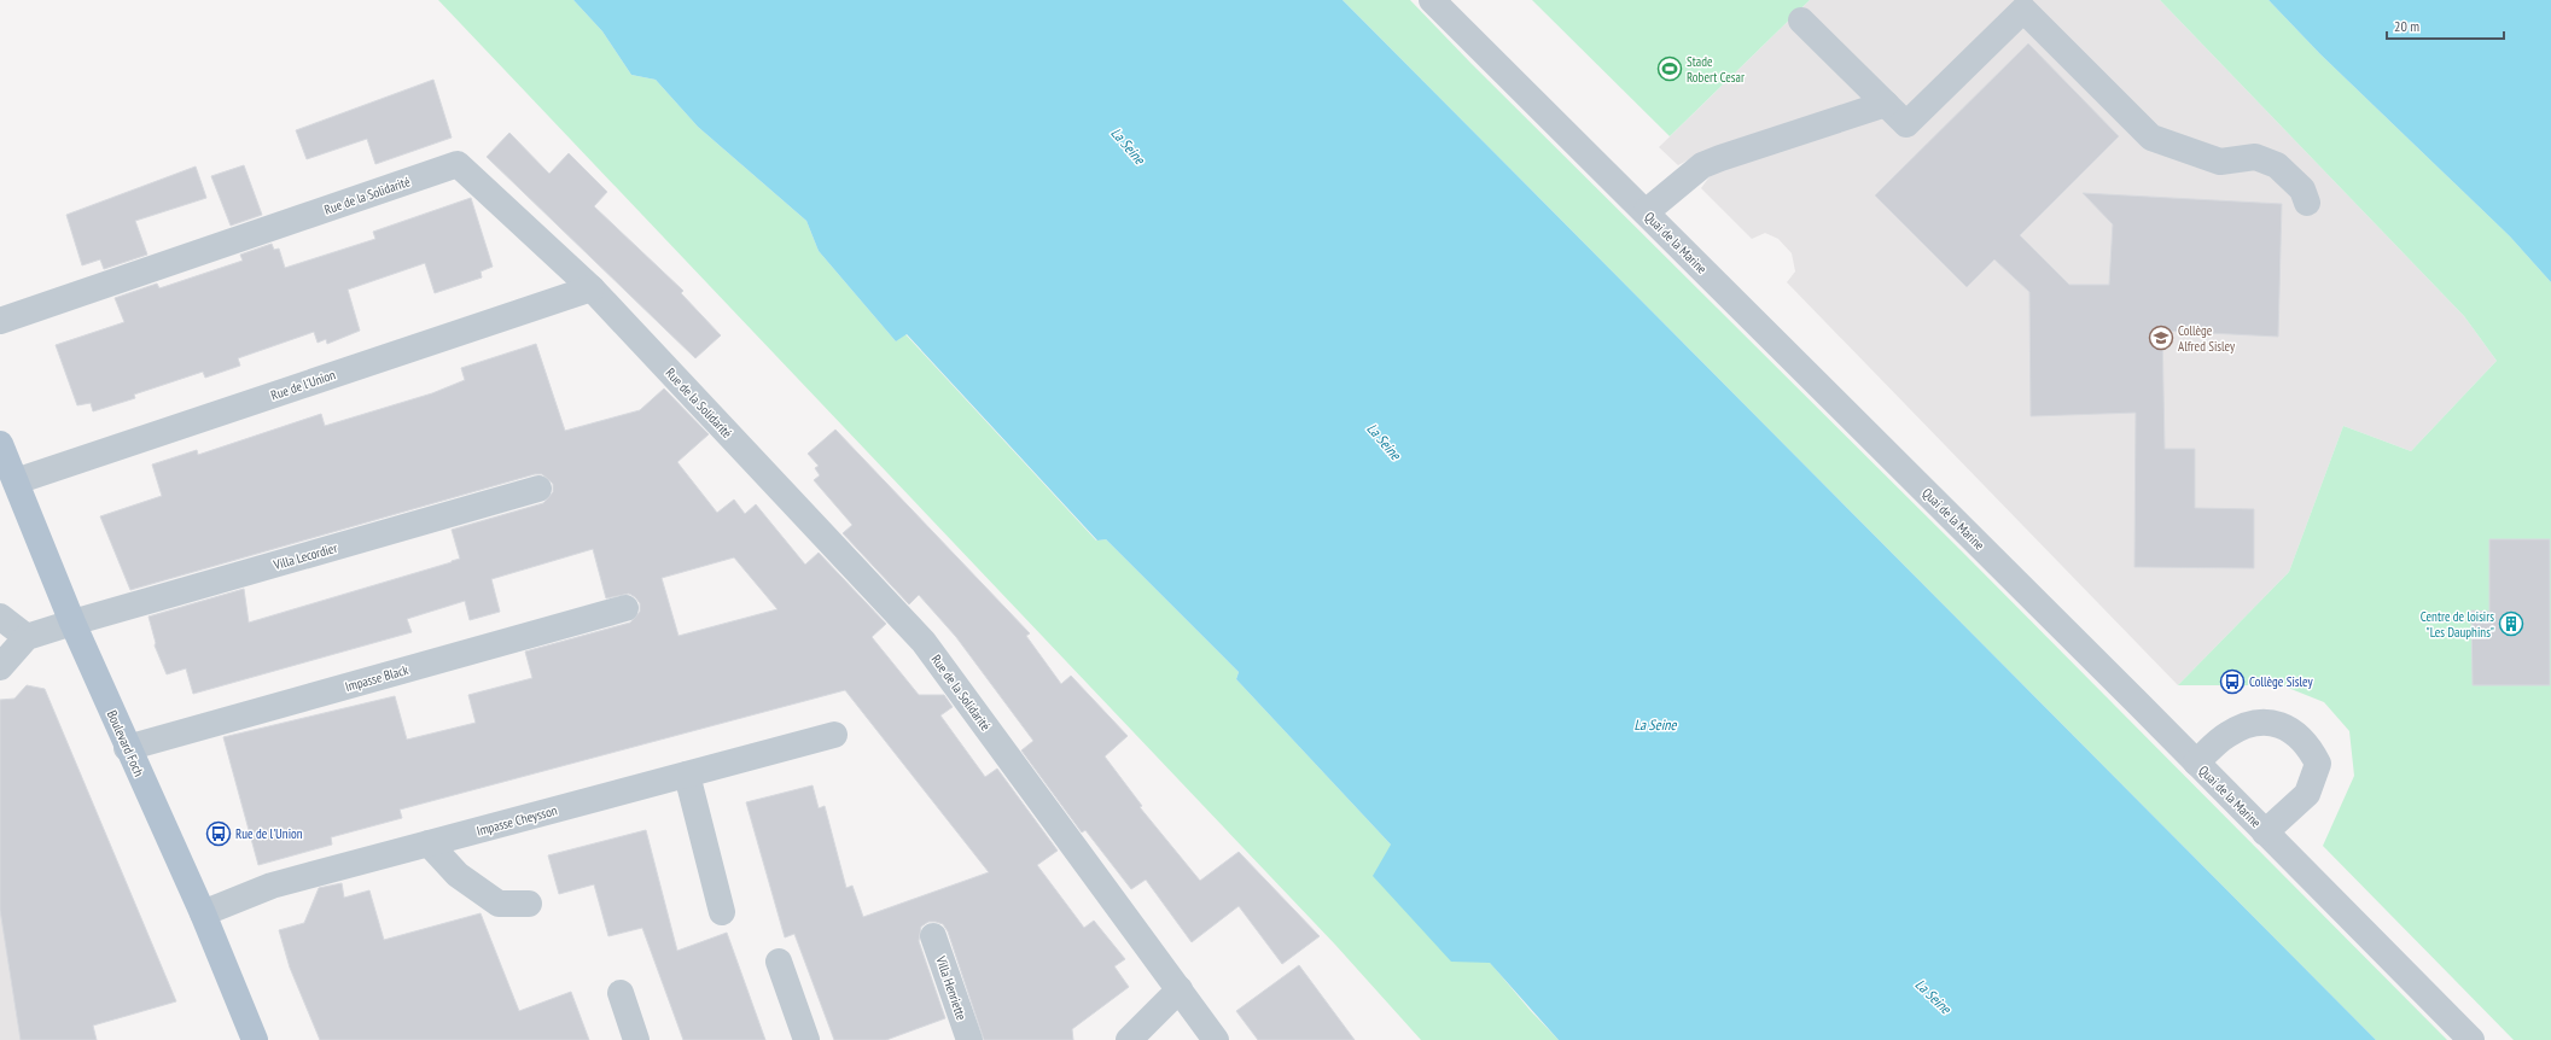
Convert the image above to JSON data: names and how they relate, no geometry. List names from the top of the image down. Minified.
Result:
{"streets":{"main road":["Boulevard Foch"],"street":["Rue de la Solidarité","Quai de la Marine","Rue de l'Union","Villa Lecordier","Impasse Black","Impasse Cheysson","Villa Henriette"]},"crossings":[["Rue de la Solidarité","Rue de l'Union"],["Rue de l'Union","Boulevard Foch"],["Villa Lecordier","Boulevard Foch"],["Impasse Black","Boulevard Foch"],["Boulevard Foch","Impasse Cheysson"]],"water":["La Seine"],"places":{"sports":["Stade Robert Cesar"],"school or university":["Collège Alfred Sisley"],"building":["Centre de loisirs \"Les Dauphins\""],"bus stop":["Collège Sisley","Rue de l'Union"]},"scale_bar":"20 m"}
